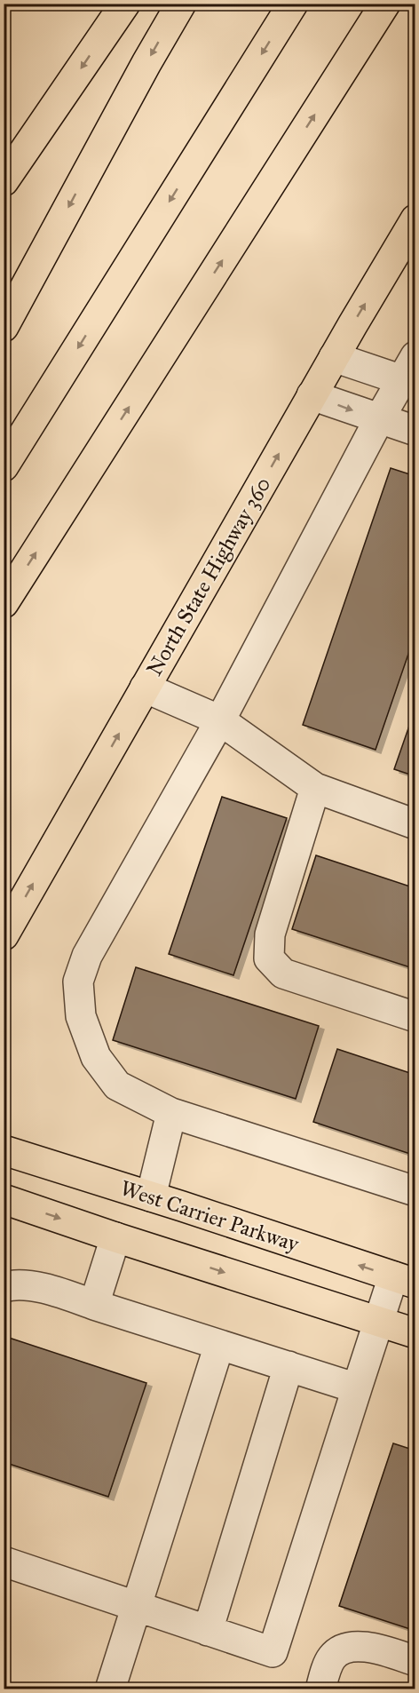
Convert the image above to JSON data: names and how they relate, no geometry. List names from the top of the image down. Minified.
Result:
{"streets":{"main road":["North State Highway 360","West Carrier Parkway"]}}
